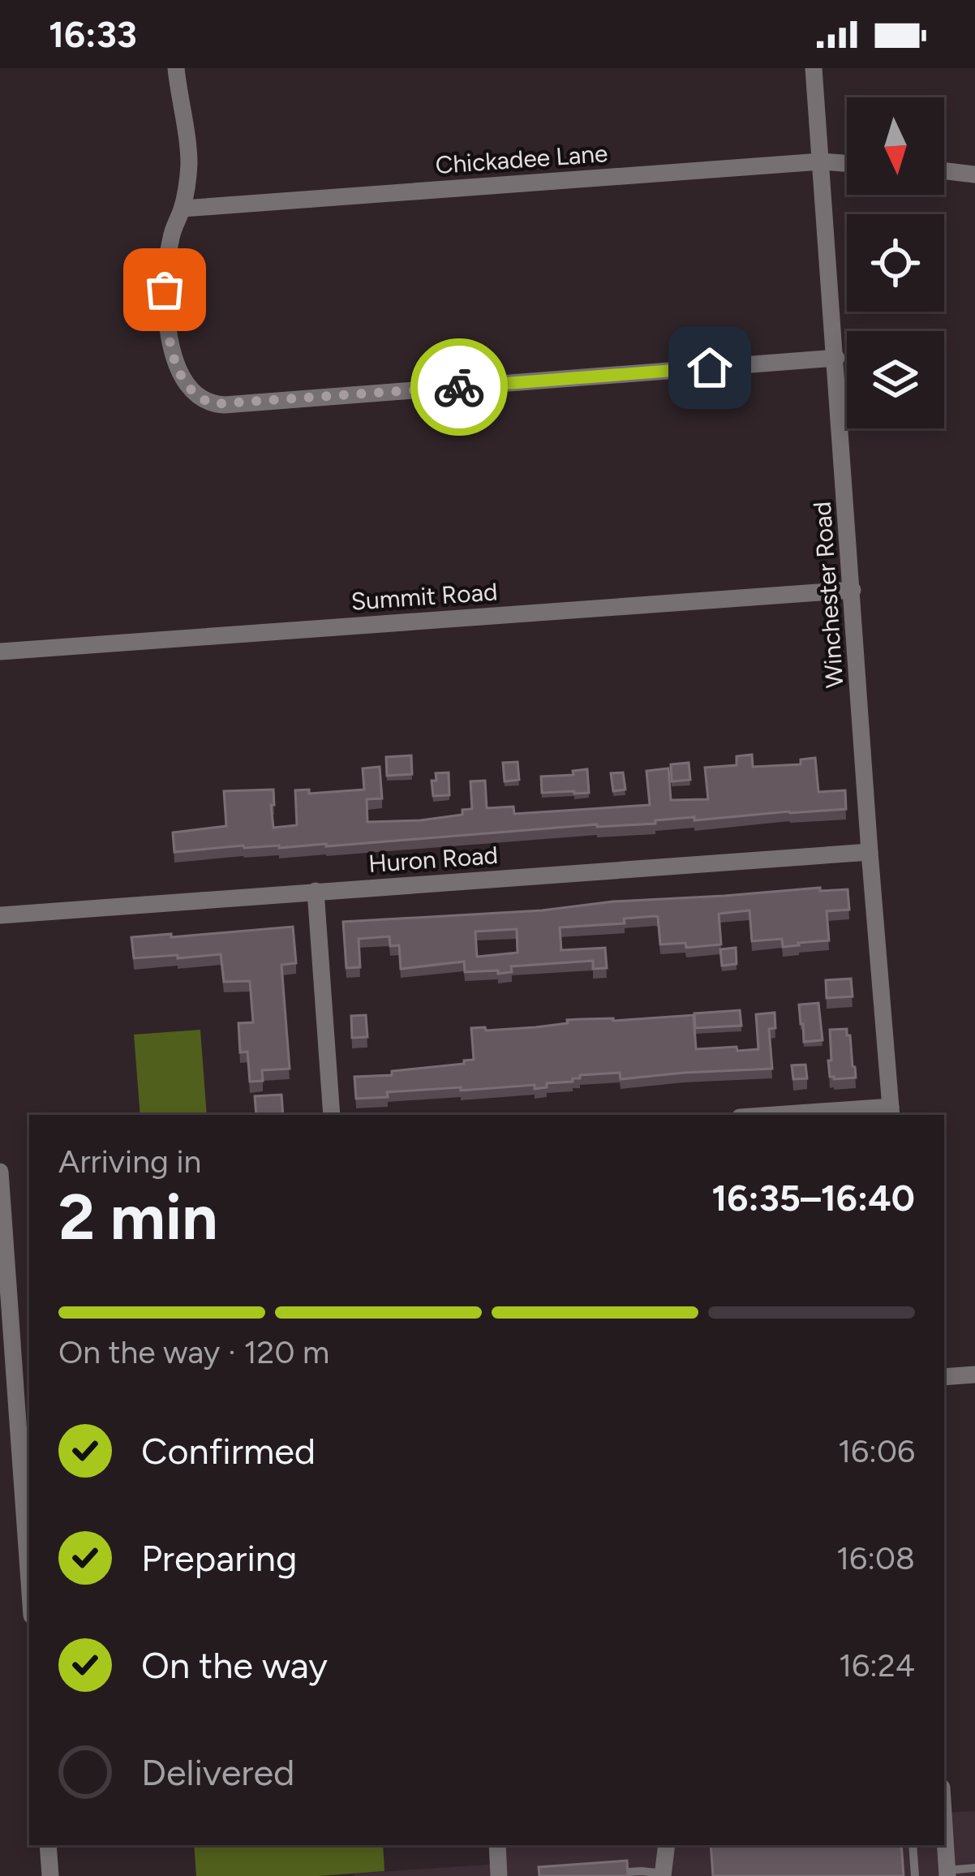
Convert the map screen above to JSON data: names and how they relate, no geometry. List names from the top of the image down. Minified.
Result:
{"streets":{"street":["Chickadee Lane","Winchester Road","Summit Road","Huron Road"]},"crossings":[["Chickadee Lane","Winchester Road"],["Winchester Road","Summit Road"],["Winchester Road","Huron Road"]],"north":"bottom","page":{"status":"16:33","heading":["2 min","Arriving in","16:35–16:40"],"bar":"On the way · 120 m","list":[["Confirmed","16:06"],["Preparing","16:08"],["On the way","16:24"],"Delivered"]}}
